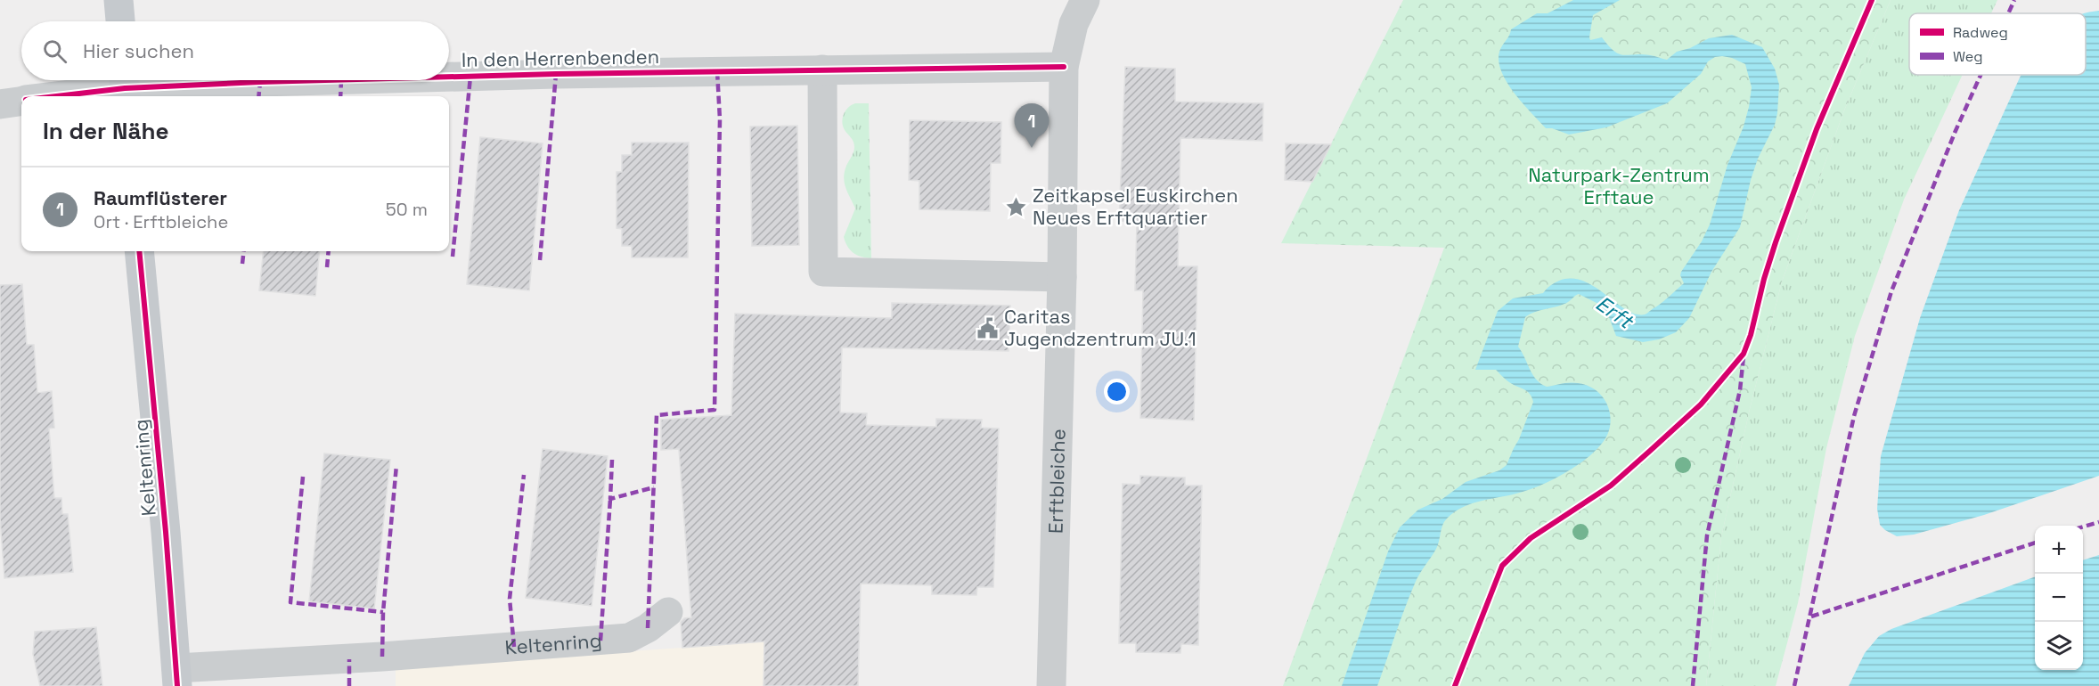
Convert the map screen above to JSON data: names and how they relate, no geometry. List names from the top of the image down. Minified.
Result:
{"streets":{"main road":["Keltenring"],"street":["In den Herrenbenden","Erftbleiche"]},"crossings":[["In den Herrenbenden","Erftbleiche"]],"water":["Erft"],"parks":["Naturpark-Zentrum Erftaue"],"places":{"place":["Zeitkapsel Euskirchen Neues Erftquartier"],"public building":["Caritas Jugendzentrum JU.1"]},"legend":["Radweg","Weg"],"page":{"search":"Hier suchen","heading":"In der Nähe","pins":"1","list":[{"mark":"1","name":"Raumflüsterer","note":"Ort · Erftbleiche","value":"50 m"}],"map_buttons":["+","−"]}}
